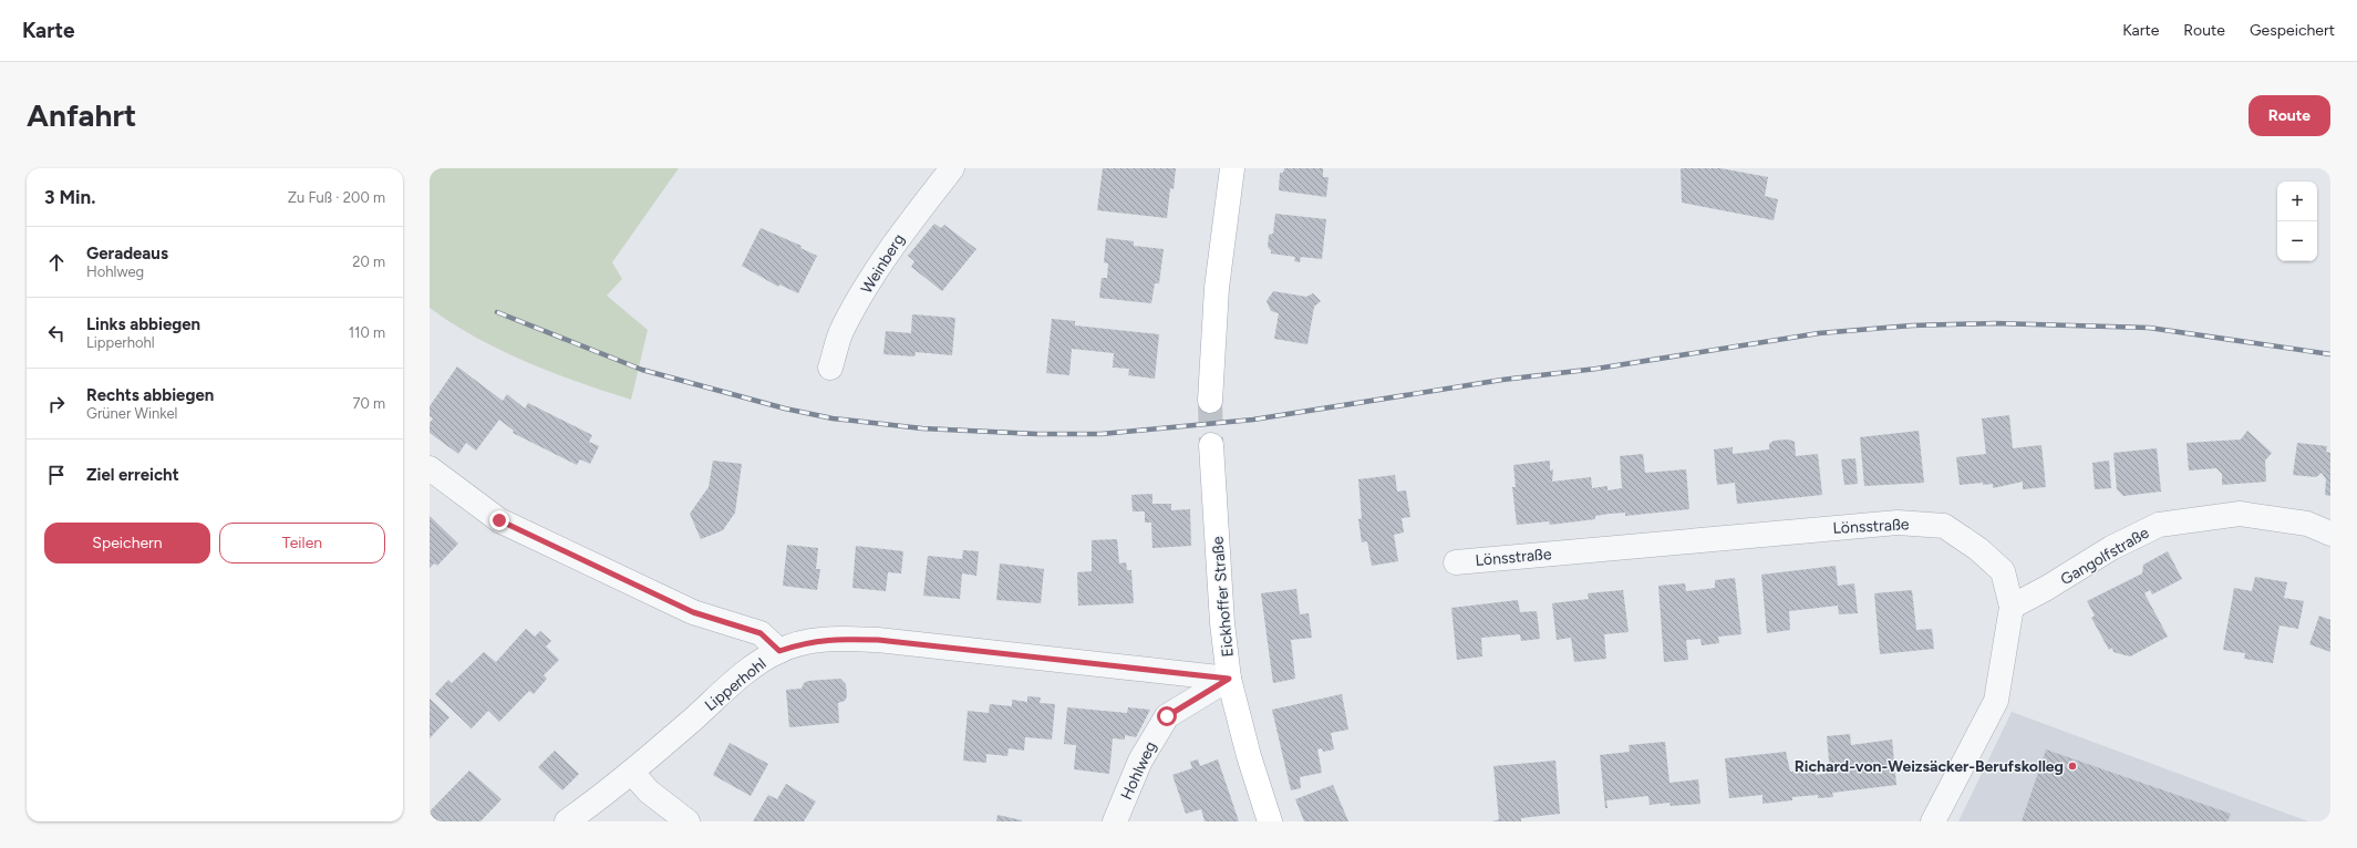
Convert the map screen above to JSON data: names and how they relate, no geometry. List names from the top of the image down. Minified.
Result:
{"streets":{"main road":["Eickhoffer Straße"],"street":["Weinberg","Lönsstraße","Gangolfstraße","Lipperhohl","Hohlweg"]},"crossings":[["Lönsstraße","Gangolfstraße"],["Eickhoffer Straße","Lipperhohl"],["Eickhoffer Straße","Hohlweg"],["Lipperhohl","Hohlweg"]],"places":["Richard-von-Weizsäcker-Berufskolleg"],"page":{"header":"Karte","nav":["Karte","Route","Gespeichert"],"buttons":["Route",["Speichern","Teilen"]],"title":"Anfahrt","heading":["3 Min.","Zu Fuß · 200 m"],"map_buttons":["+","−"],"list":[["Geradeaus","Hohlweg","20 m"],["Links abbiegen","Lipperhohl","110 m"],["Rechts abbiegen","Grüner Winkel","70 m"],"Ziel erreicht"]}}
